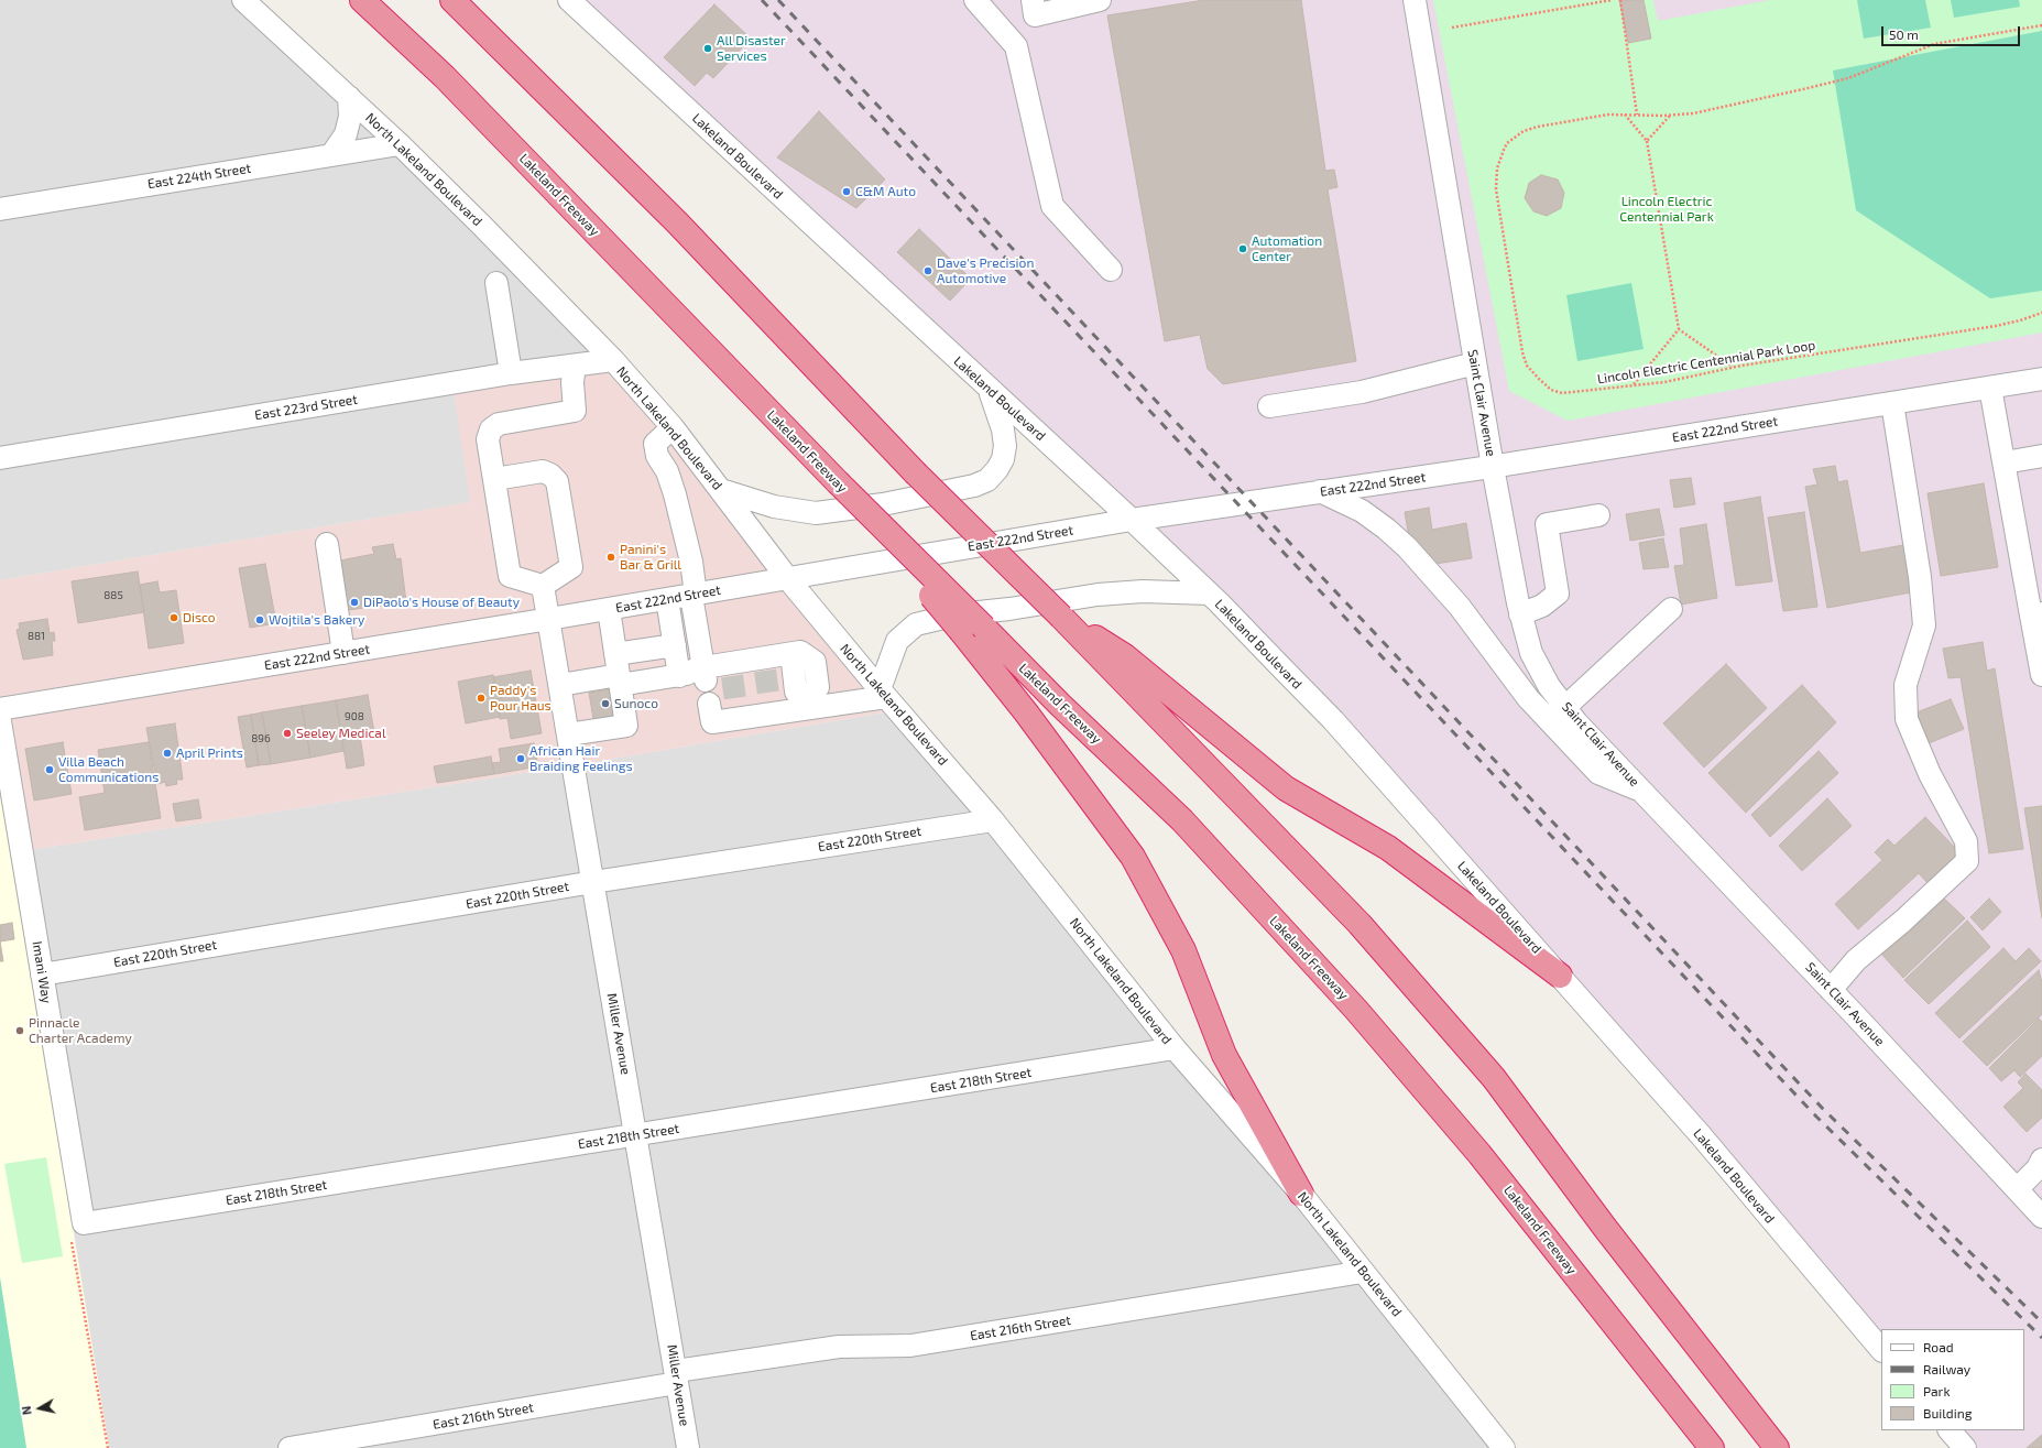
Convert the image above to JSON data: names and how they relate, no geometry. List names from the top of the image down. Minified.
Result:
{"streets":{"highway":["Lakeland Freeway"],"street":["Lakeland Boulevard","North Lakeland Boulevard","East 224th Street","Saint Clair Avenue","East 223rd Street","East 222nd Street","East 220th Street","Imani Way","Miller Avenue","East 218th Street","East 216th Street"],"path":["Lincoln Electric Centennial Park Loop"]},"crossings":[["Lakeland Boulevard","East 222nd Street"],["North Lakeland Boulevard","East 224th Street"],["North Lakeland Boulevard","East 223rd Street"],["North Lakeland Boulevard","East 222nd Street"],["North Lakeland Boulevard","East 220th Street"],["North Lakeland Boulevard","East 218th Street"],["North Lakeland Boulevard","East 216th Street"],["Saint Clair Avenue","East 222nd Street"],["East 222nd Street","Miller Avenue"],["East 220th Street","Imani Way"],["East 220th Street","Miller Avenue"],["Imani Way","East 218th Street"],["Miller Avenue","East 218th Street"],["Miller Avenue","East 216th Street"]],"parks":["Lincoln Electric Centennial Park"],"places":["All Disaster Services","C&M Auto","Automation Center","Dave's Precision Automotive","Panini's Bar & Grill","DiPaolo's House of Beauty","Disco","Wojtila's Bakery","Paddy's Pour Haus","Sunoco","Seeley Medical","April Prints","African Hair Braiding Feelings","Villa Beach Communications","Pinnacle Charter Academy"],"house_numbers":["885","881","908","896"],"legend":["Road","Railway","Park","Building"],"scale_bar":"50 m","north":"left"}
